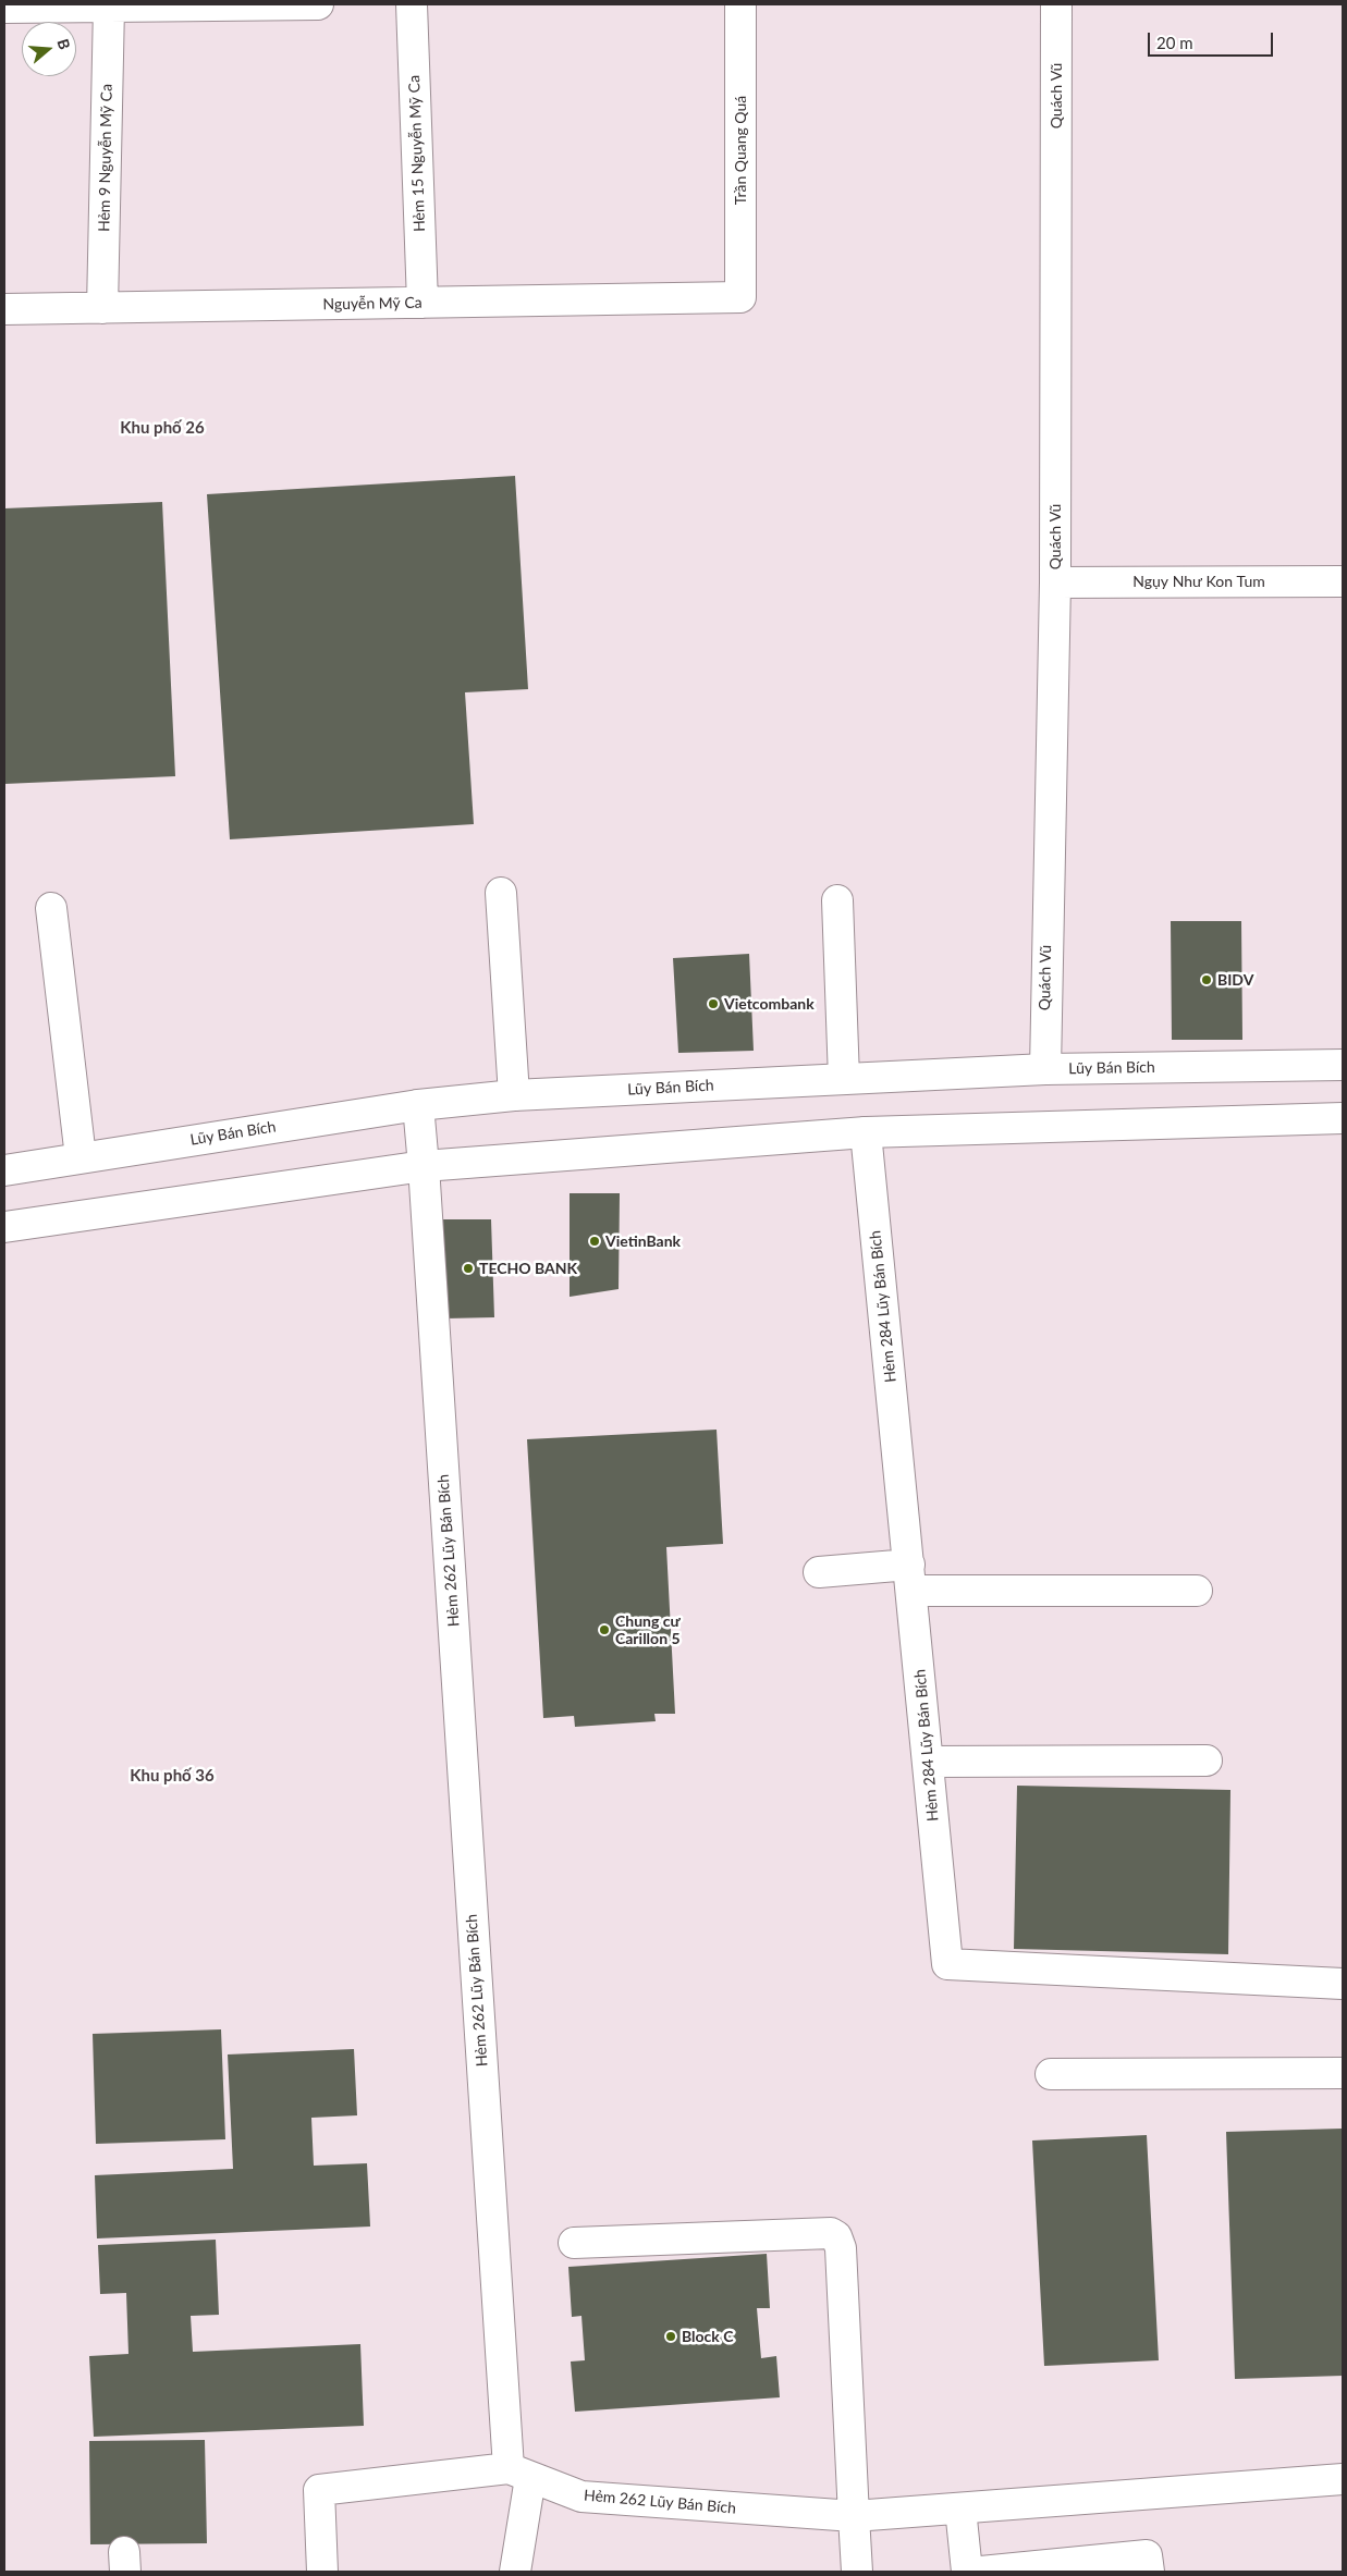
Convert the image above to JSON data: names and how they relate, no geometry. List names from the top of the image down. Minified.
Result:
{"streets":{"street":["Quách Vũ","Trần Quang Quá","Hẻm 15 Nguyễn Mỹ Ca","Hẻm 9 Nguyễn Mỹ Ca","Nguyễn Mỹ Ca","Ngụy Như Kon Tum","Lũy Bán Bích","Hẻm 284 Lũy Bán Bích","Hẻm 262 Lũy Bán Bích"]},"crossings":[["Quách Vũ","Ngụy Như Kon Tum"],["Quách Vũ","Lũy Bán Bích"],["Trần Quang Quá","Nguyễn Mỹ Ca"],["Hẻm 15 Nguyễn Mỹ Ca","Nguyễn Mỹ Ca"],["Hẻm 9 Nguyễn Mỹ Ca","Nguyễn Mỹ Ca"],["Lũy Bán Bích","Hẻm 262 Lũy Bán Bích"]],"districts":["Khu phố 26","Khu phố 36"],"places":["BIDV","Vietcombank","VietinBank","TECHO BANK","Chung cư Carillon 5","Block C"],"scale_bar":"20 m","north":"right"}
